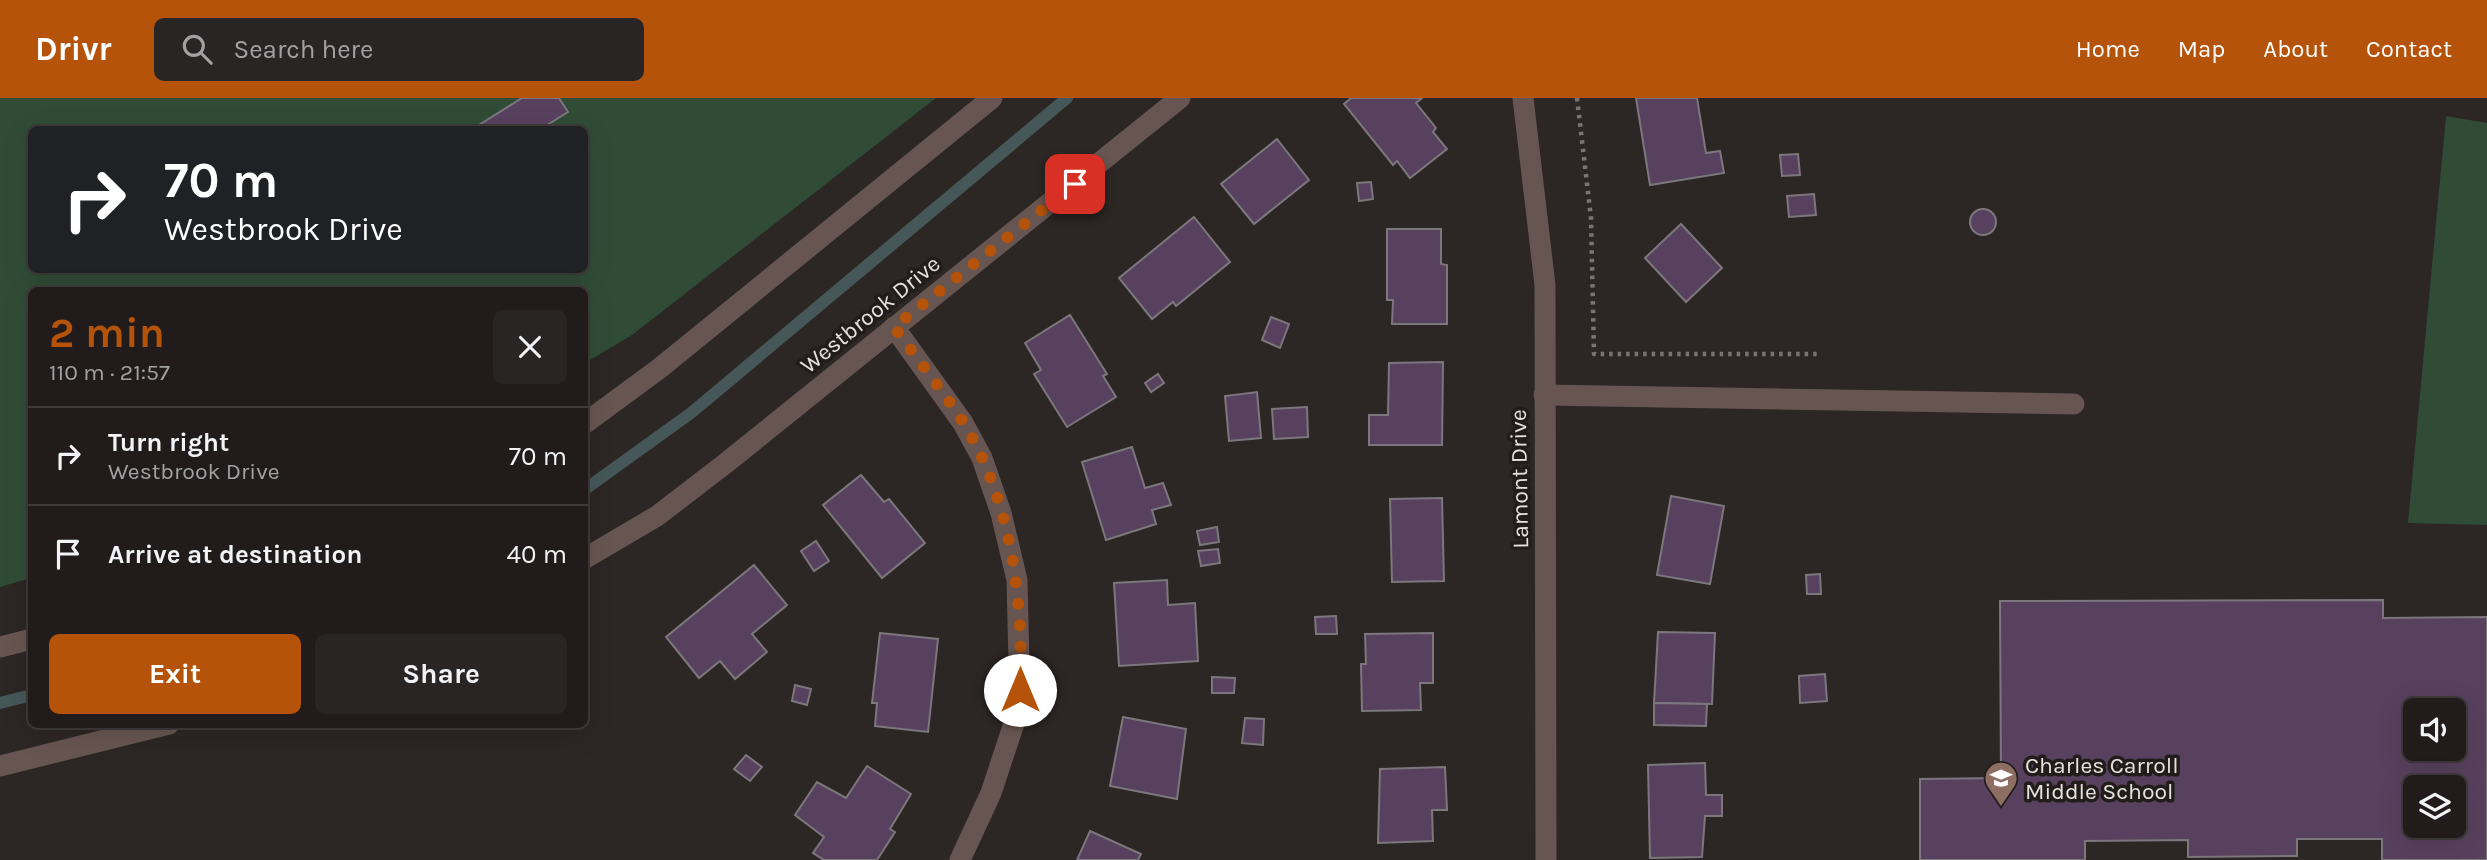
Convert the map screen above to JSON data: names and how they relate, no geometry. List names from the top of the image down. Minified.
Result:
{"streets":{"street":["Westbrook Drive","Lamont Drive"]},"places":{"school or university":["Charles Carroll Middle School"]},"page":{"header":"Drivr","search":"Search here","nav":["Home","Map","About","Contact"],"turn":["70 m","Westbrook Drive"],"heading":["2 min","110 m · 21:57"],"list":[{"name":"Turn right","note":"Westbrook Drive","value":"70 m"},{"name":"Arrive at destination","value":"40 m"}],"buttons":["Exit","Share"]}}
